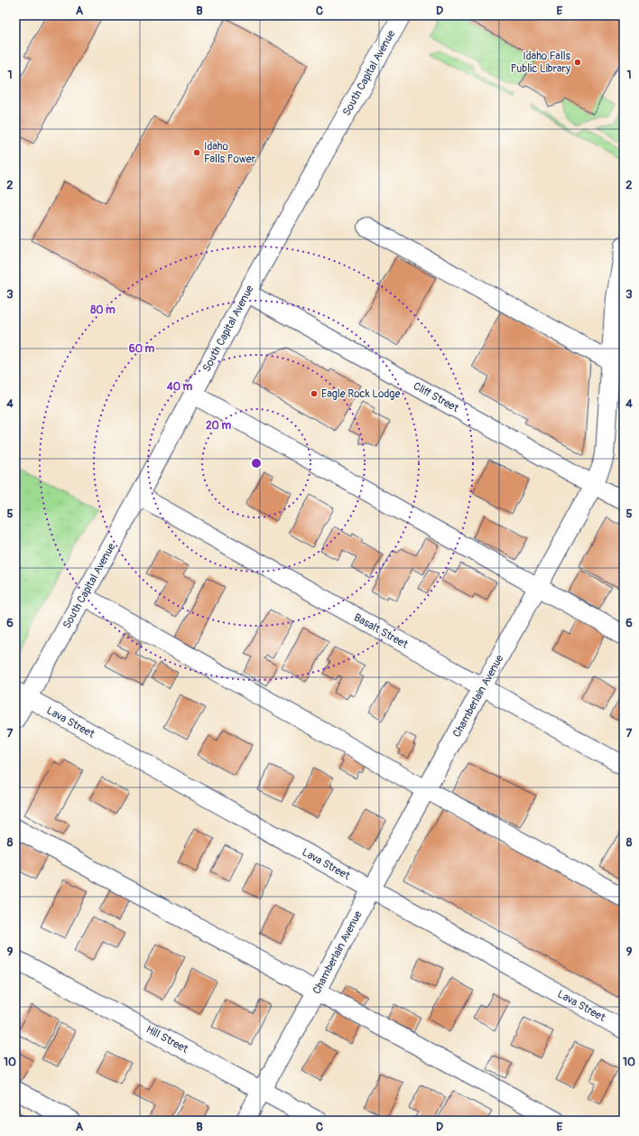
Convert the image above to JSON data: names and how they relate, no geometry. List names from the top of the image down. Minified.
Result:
{"streets":{"street":["South Capital Avenue","Cliff Street","Basalt Street","Chamberlain Avenue","Lava Street","Hill Street"]},"crossings":[["South Capital Avenue","Cliff Street"],["South Capital Avenue","Basalt Street"],["South Capital Avenue","Lava Street"],["Cliff Street","Chamberlain Avenue"],["Basalt Street","Chamberlain Avenue"],["Chamberlain Avenue","Lava Street"],["Chamberlain Avenue","Hill Street"]],"places":["Idaho Falls Public Library","Idaho Falls Power","Eagle Rock Lodge"],"grid":{"columns":["A","B","C","D","E"],"rows":["1","2","3","4","5","6","7","8","9","10"]},"rings":["80 m","60 m","40 m","20 m"]}
